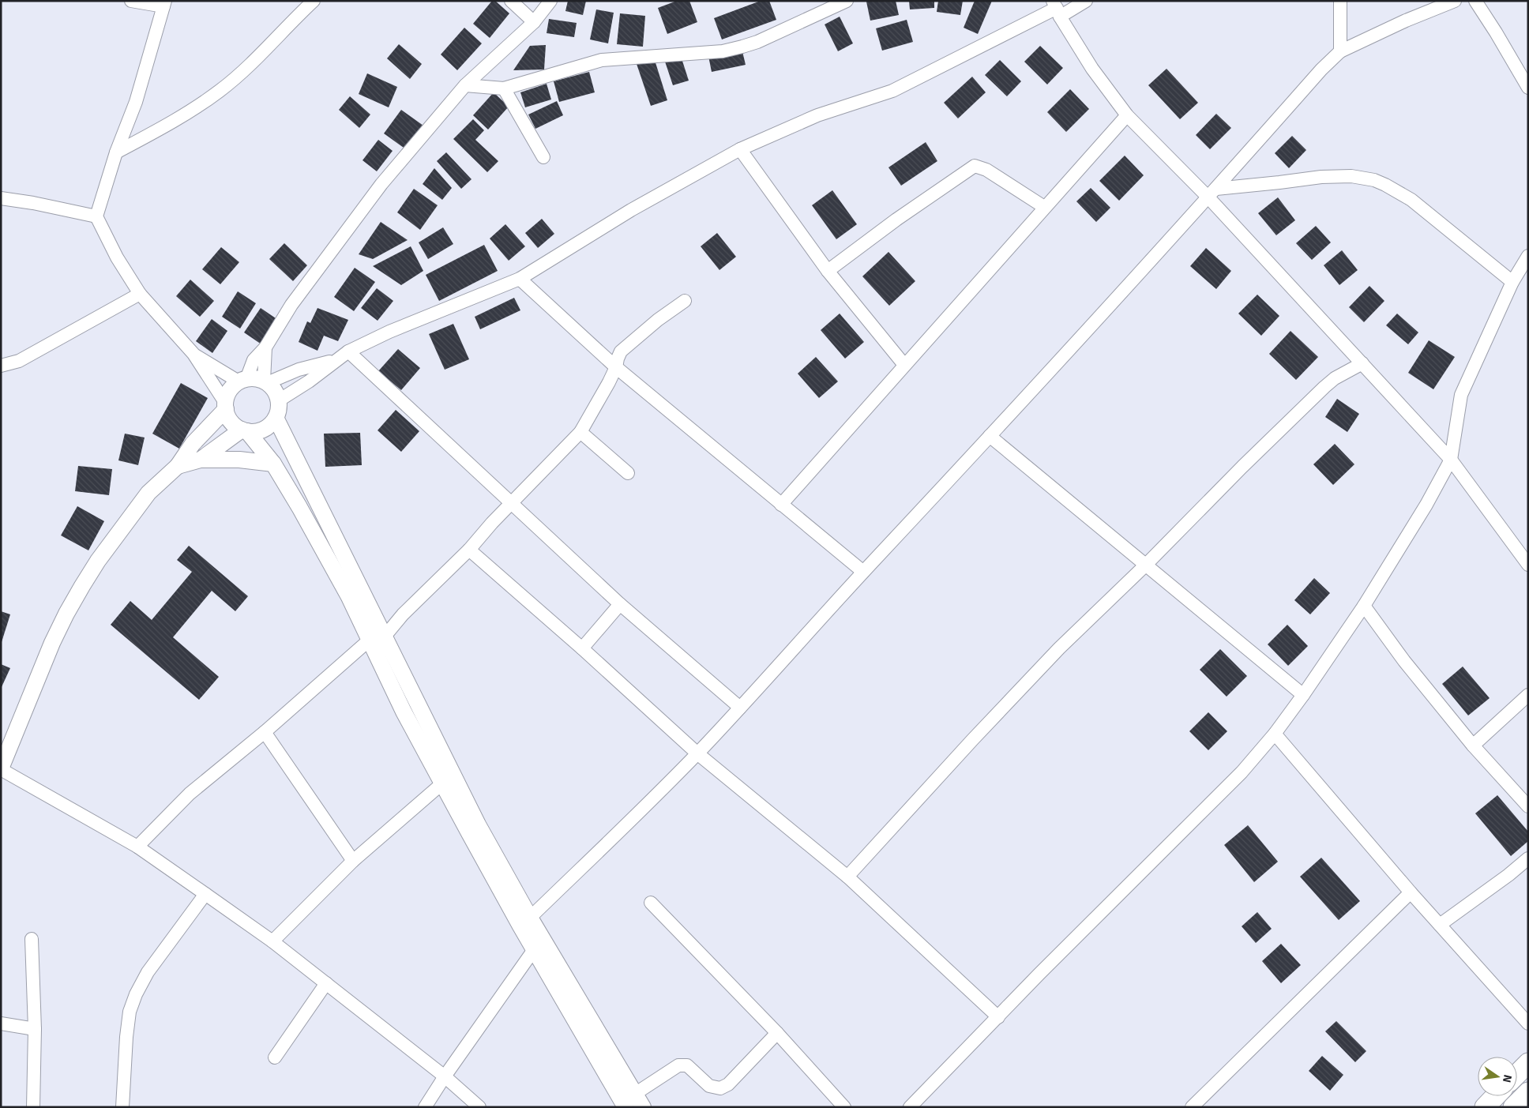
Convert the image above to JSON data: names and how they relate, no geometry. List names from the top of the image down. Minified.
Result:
{"north":"right"}
